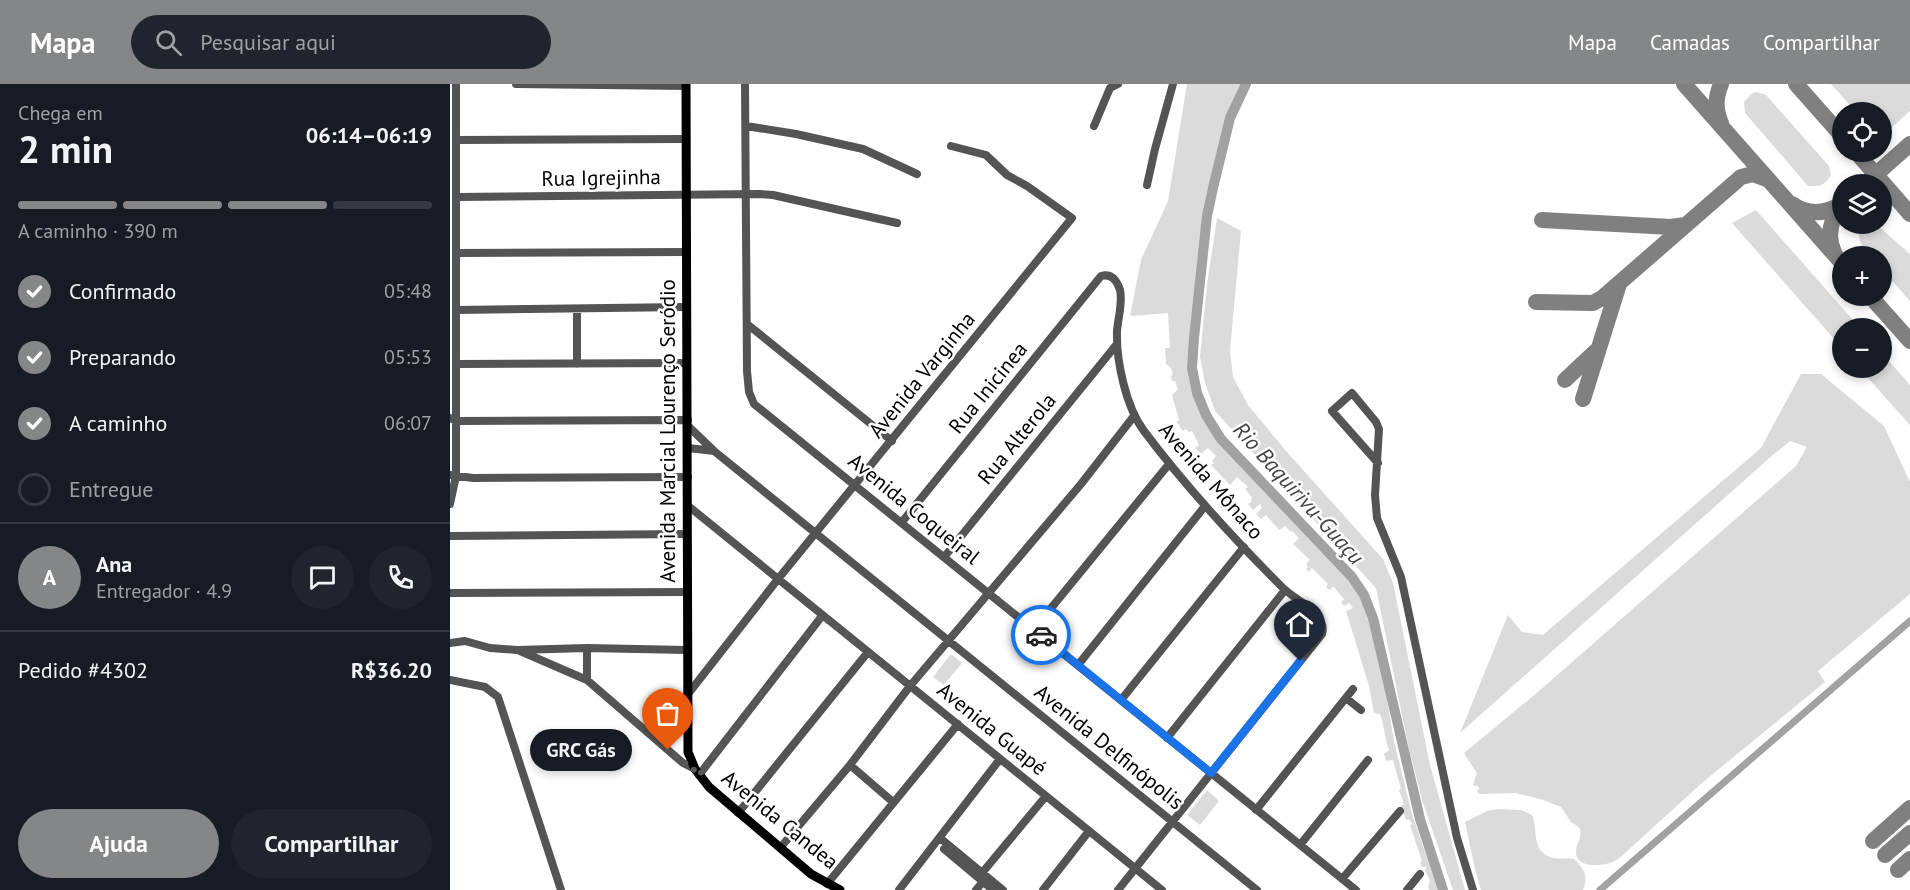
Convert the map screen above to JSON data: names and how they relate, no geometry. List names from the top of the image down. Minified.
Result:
{"streets":{"main road":["Avenida Marcial Lourenço Seródio","Avenida Candea"],"street":["Rua Igrejinha","Avenida Varginha","Rua Inicinea","Rua Alterola","Avenida Mônaco","Avenida Coqueiral","Avenida Guapé","Avenida Delfinópolis"]},"crossings":[["Rua Igrejinha","Avenida Marcial Lourenço Seródio"],["Rua Igrejinha","Avenida Coqueiral"],["Avenida Varginha","Avenida Marcial Lourenço Seródio"],["Avenida Varginha","Avenida Coqueiral"],["Avenida Varginha","Avenida Guapé"],["Avenida Varginha","Avenida Delfinópolis"],["Rua Inicinea","Avenida Mônaco"],["Rua Inicinea","Avenida Coqueiral"],["Avenida Marcial Lourenço Seródio","Avenida Guapé"],["Avenida Marcial Lourenço Seródio","Avenida Delfinópolis"],["Avenida Marcial Lourenço Seródio","Avenida Candea"],["Rua Alterola","Avenida Mônaco"],["Rua Alterola","Avenida Coqueiral"],["Avenida Mônaco","Avenida Coqueiral"]],"water":["Rio Baquirivu-Guaçu"],"places":["GRC Gás"],"page":{"header":"Mapa","search":"Pesquisar aqui","nav":["Mapa","Camadas","Compartilhar"],"heading":["2 min","Chega em","06:14–06:19"],"panel":["Ana","Entregador · 4.9","Pedido #4302","R$36.20"],"map_buttons":["+","−"],"bar":"A caminho · 390 m","list":[["Confirmado","05:48"],["Preparando","05:53"],["A caminho","06:07"],"Entregue"],"round":"A","bubble":"GRC Gás","buttons":["Ajuda","Compartilhar"]}}
